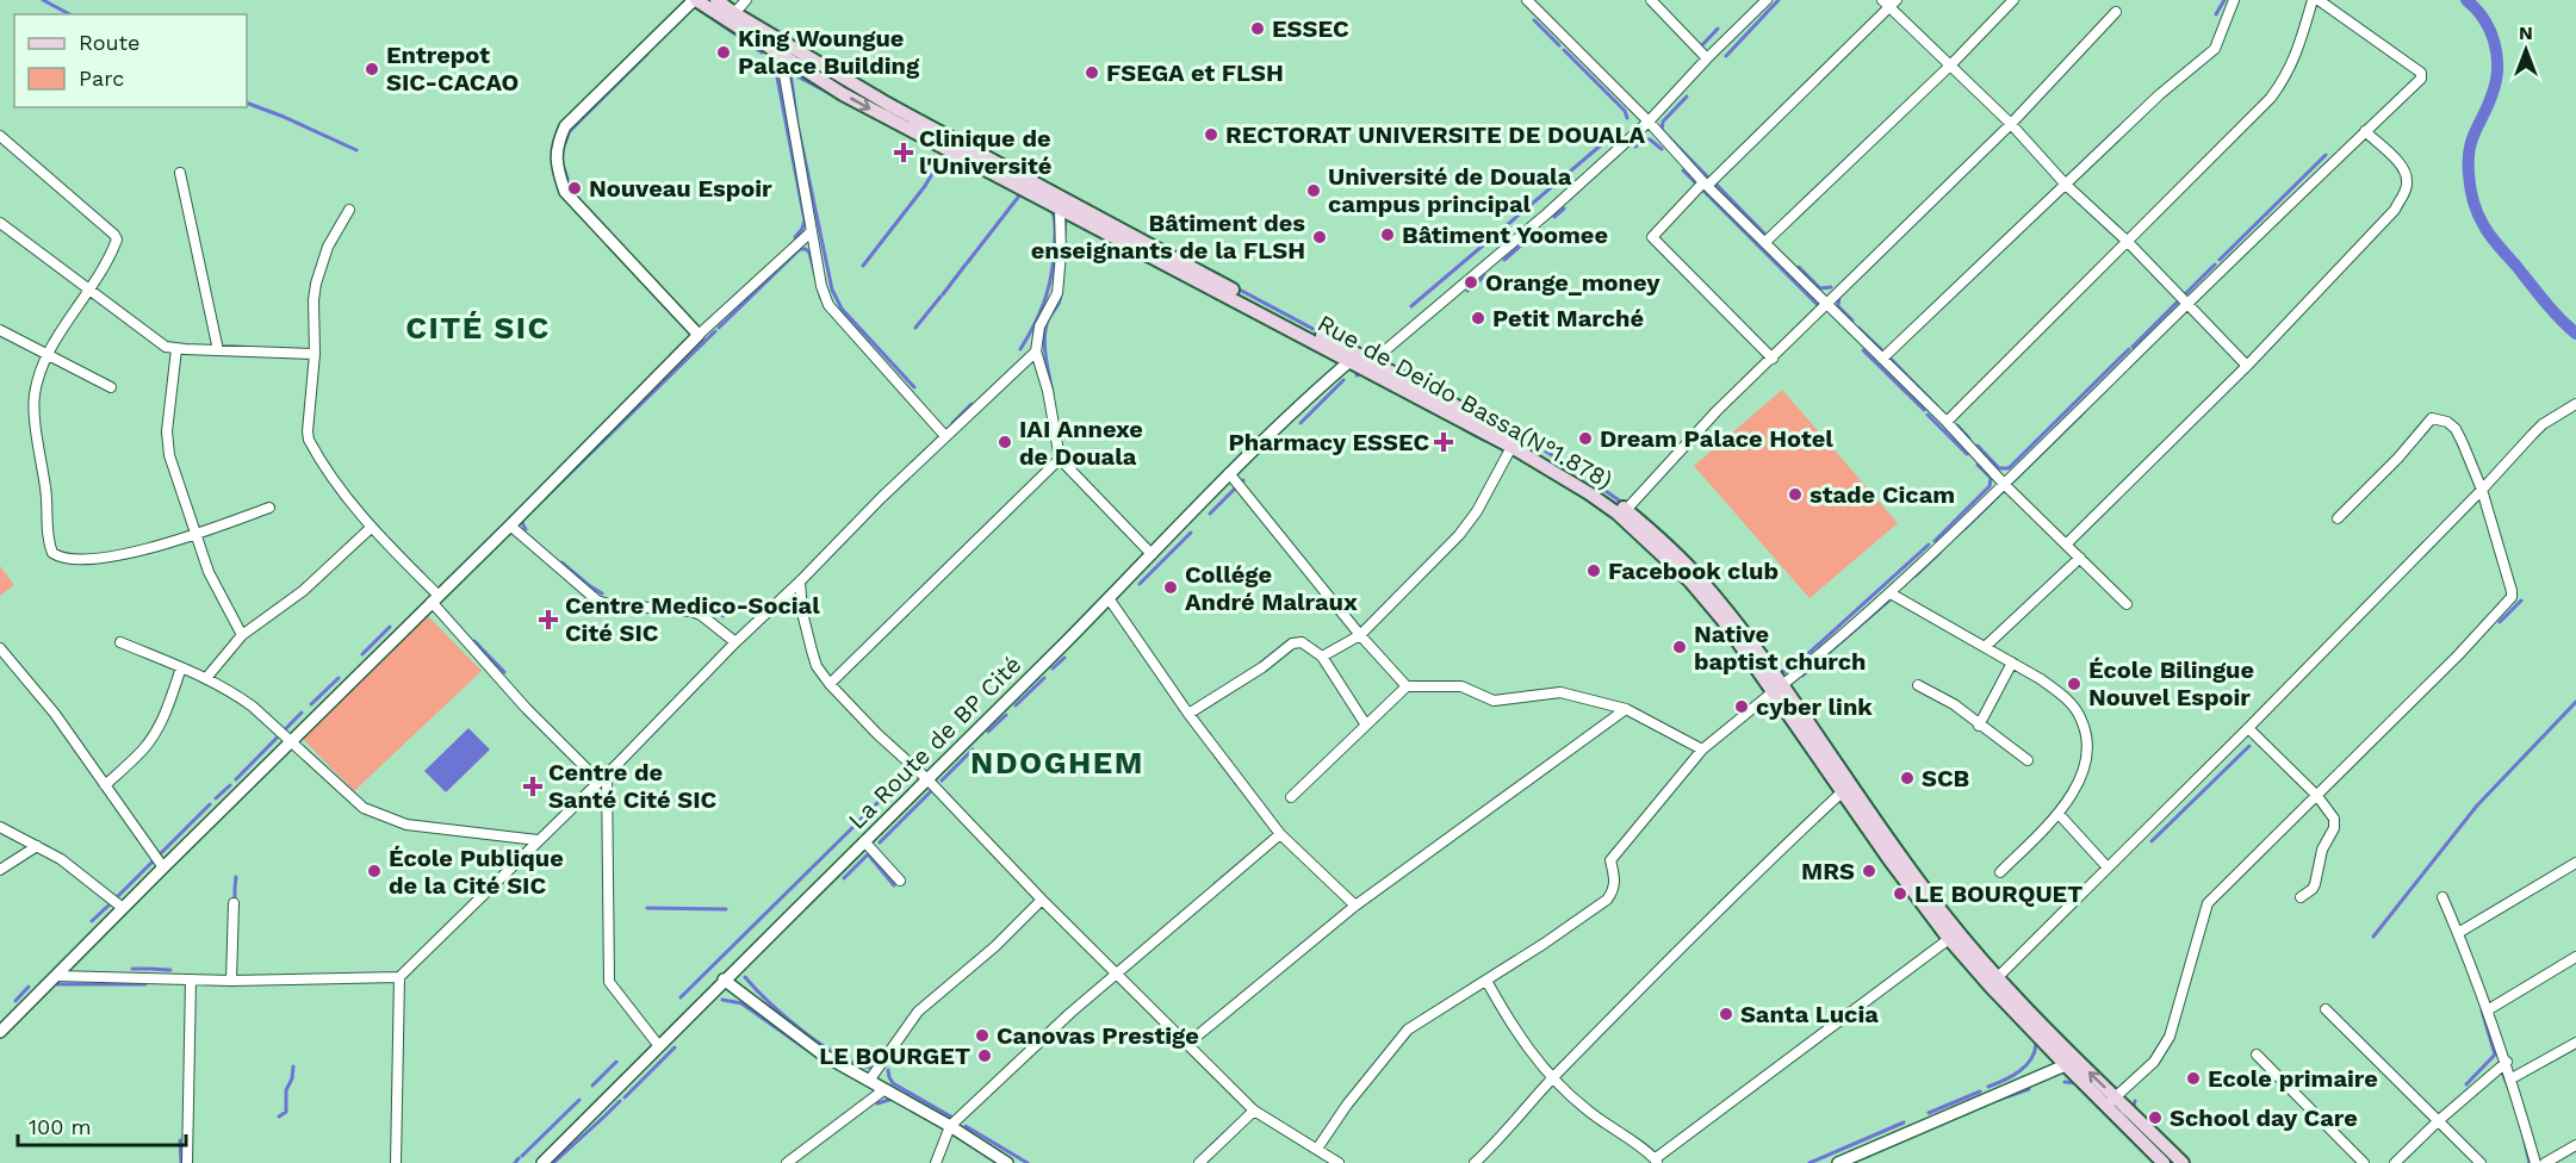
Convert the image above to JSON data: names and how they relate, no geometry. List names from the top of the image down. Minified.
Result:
{"streets":{"main road":["Rue de Deido Bassa(N°1.878)"],"street":["La Route de BP Cité"]},"crossings":[["Rue de Deido Bassa(N°1.878)","La Route de BP Cité"]],"districts":["CITÉ SIC","NDOGHEM"],"places":{"other":["ESSEC","King Woungue Palace Building","Entrepot SIC-CACAO","FSEGA et FLSH","RECTORAT UNIVERSITE DE DOUALA","Nouveau Espoir","Université de Douala campus principal","Bâtiment Yoomee","Bâtiment des enseignants de la FLSH","Orange_money","Petit Marché","Dream Palace Hotel","IAI Annexe de Douala","stade Cicam","Facebook club","Collége André Malraux","Native baptist church","École Bilingue Nouvel Espoir","cyber link","SCB","École Publique de la Cité SIC","MRS","LE BOURQUET","Santa Lucia","Canovas Prestige","LE BOURGET","Ecole primaire","School day Care"],"health":["Clinique de l'Université","Pharmacy ESSEC","Centre Medico-Social Cité SIC","Centre de Santé Cité SIC"]},"legend":["Route","Parc"],"scale_bar":"100 m","north":"top"}
